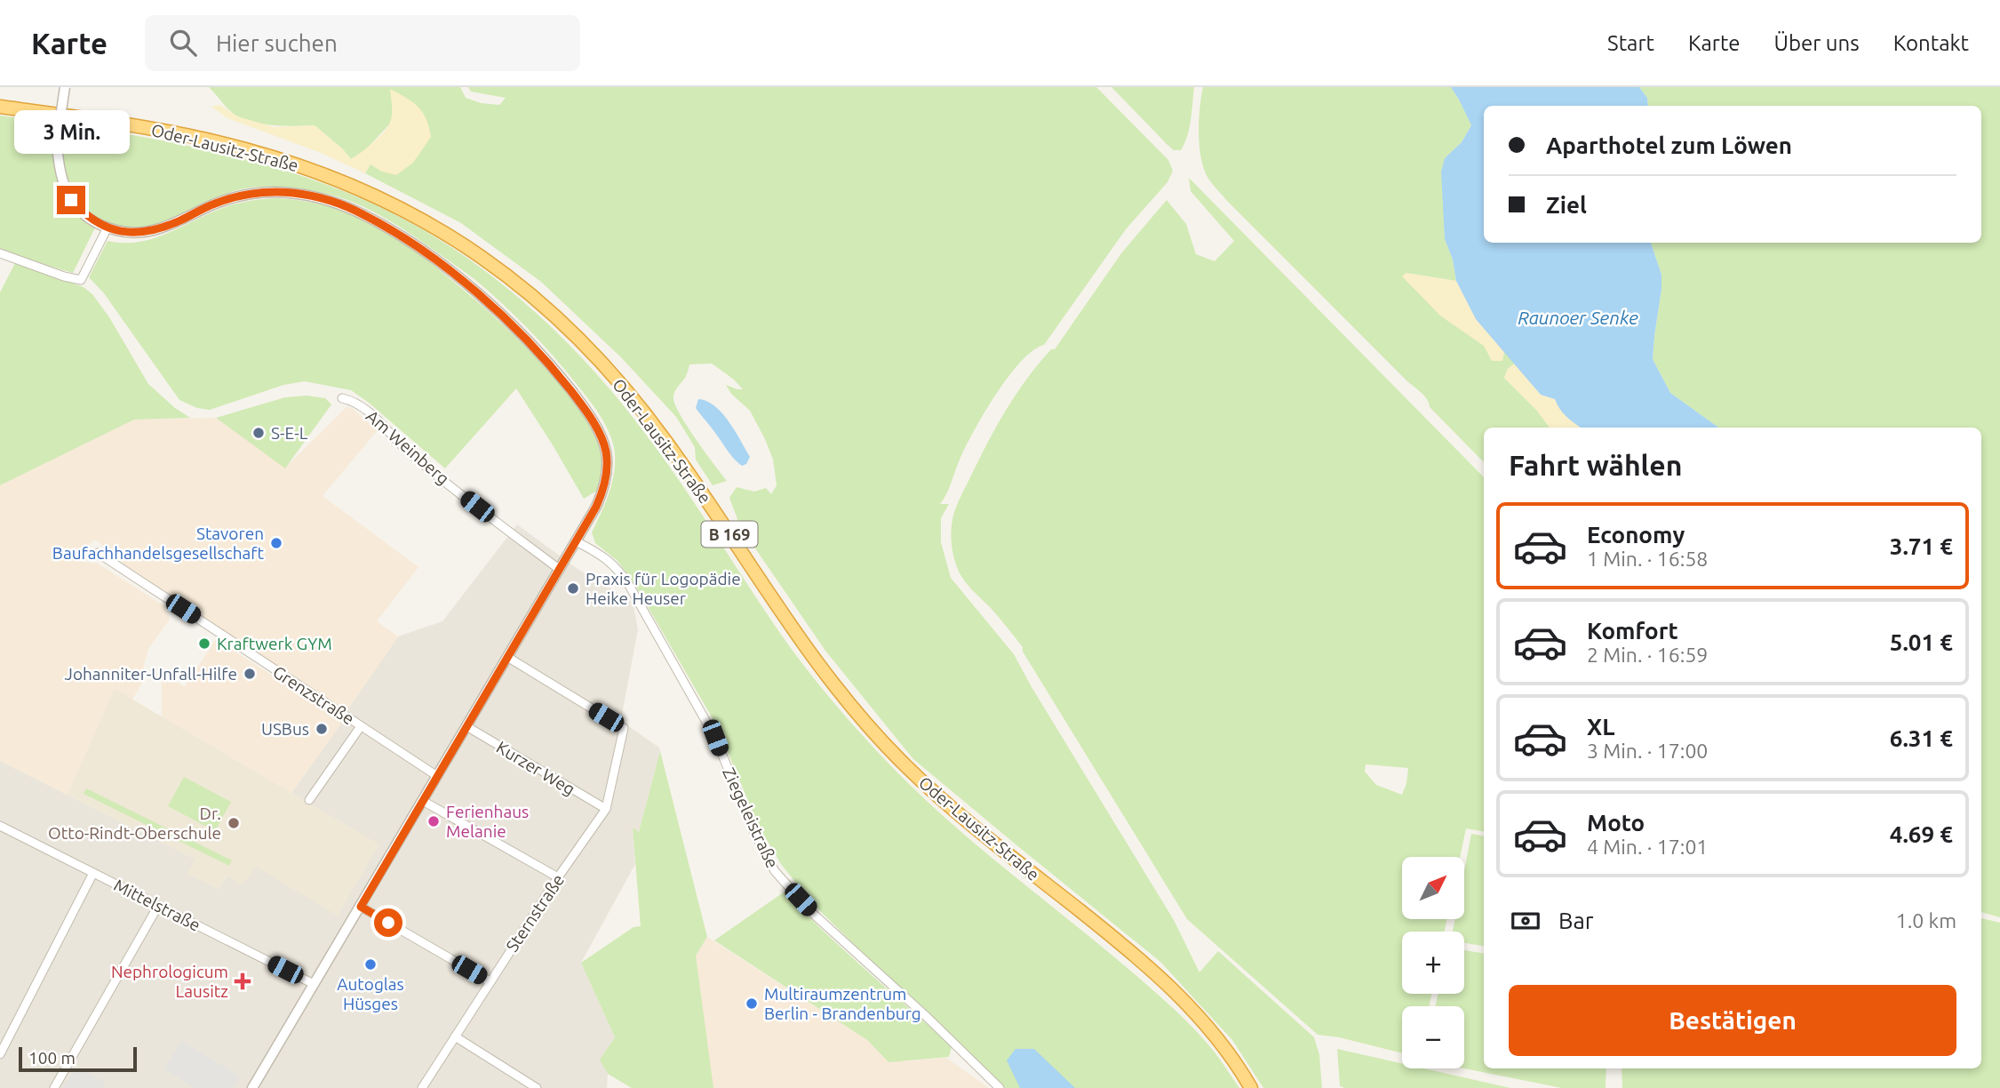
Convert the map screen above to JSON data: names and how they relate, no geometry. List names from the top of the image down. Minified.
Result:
{"streets":{"highway":["Oder-Lausitz-Straße","B 169"],"street":["Am Weinberg","Grenzstraße","Kurzer Weg","Ziegeleistraße","Mittelstraße","Sternstraße"]},"crossings":[["Kurzer Weg","Sternstraße"]],"water":["Raunoer Senke"],"places":{"other":["S-E-L","Stavoren Baufachhandelsgesellschaft","Praxis für Logopädie Heike Heuser","Kraftwerk GYM","Johanniter-Unfall-Hilfe","USBus","Ferienhaus Melanie","Dr. Otto-Rindt-Oberschule","Autoglas Hüsges","Multiraumzentrum Berlin - Brandenburg"],"health":["Nephrologicum Lausitz"]},"scale_bar":"100 m","north":"top right","page":{"header":"Karte","search":"Hier suchen","nav":["Start","Karte","Über uns","Kontakt"],"banner":["Aparthotel zum Löwen","Ziel"],"bubble":"3 Min.","heading":"Fahrt wählen","list":[{"name":"Economy","note":"1 Min. · 16:58","value":"3.71 €"},{"name":"Komfort","note":"2 Min. · 16:59","value":"5.01 €"},{"name":"XL","note":"3 Min. · 17:00","value":"6.31 €"},{"name":"Moto","note":"4 Min. · 17:01","value":"4.69 €"}],"map_buttons":["+","−"],"pay":["Bar","1.0 km"],"buttons":"Bestätigen","scale":"100 m"}}
